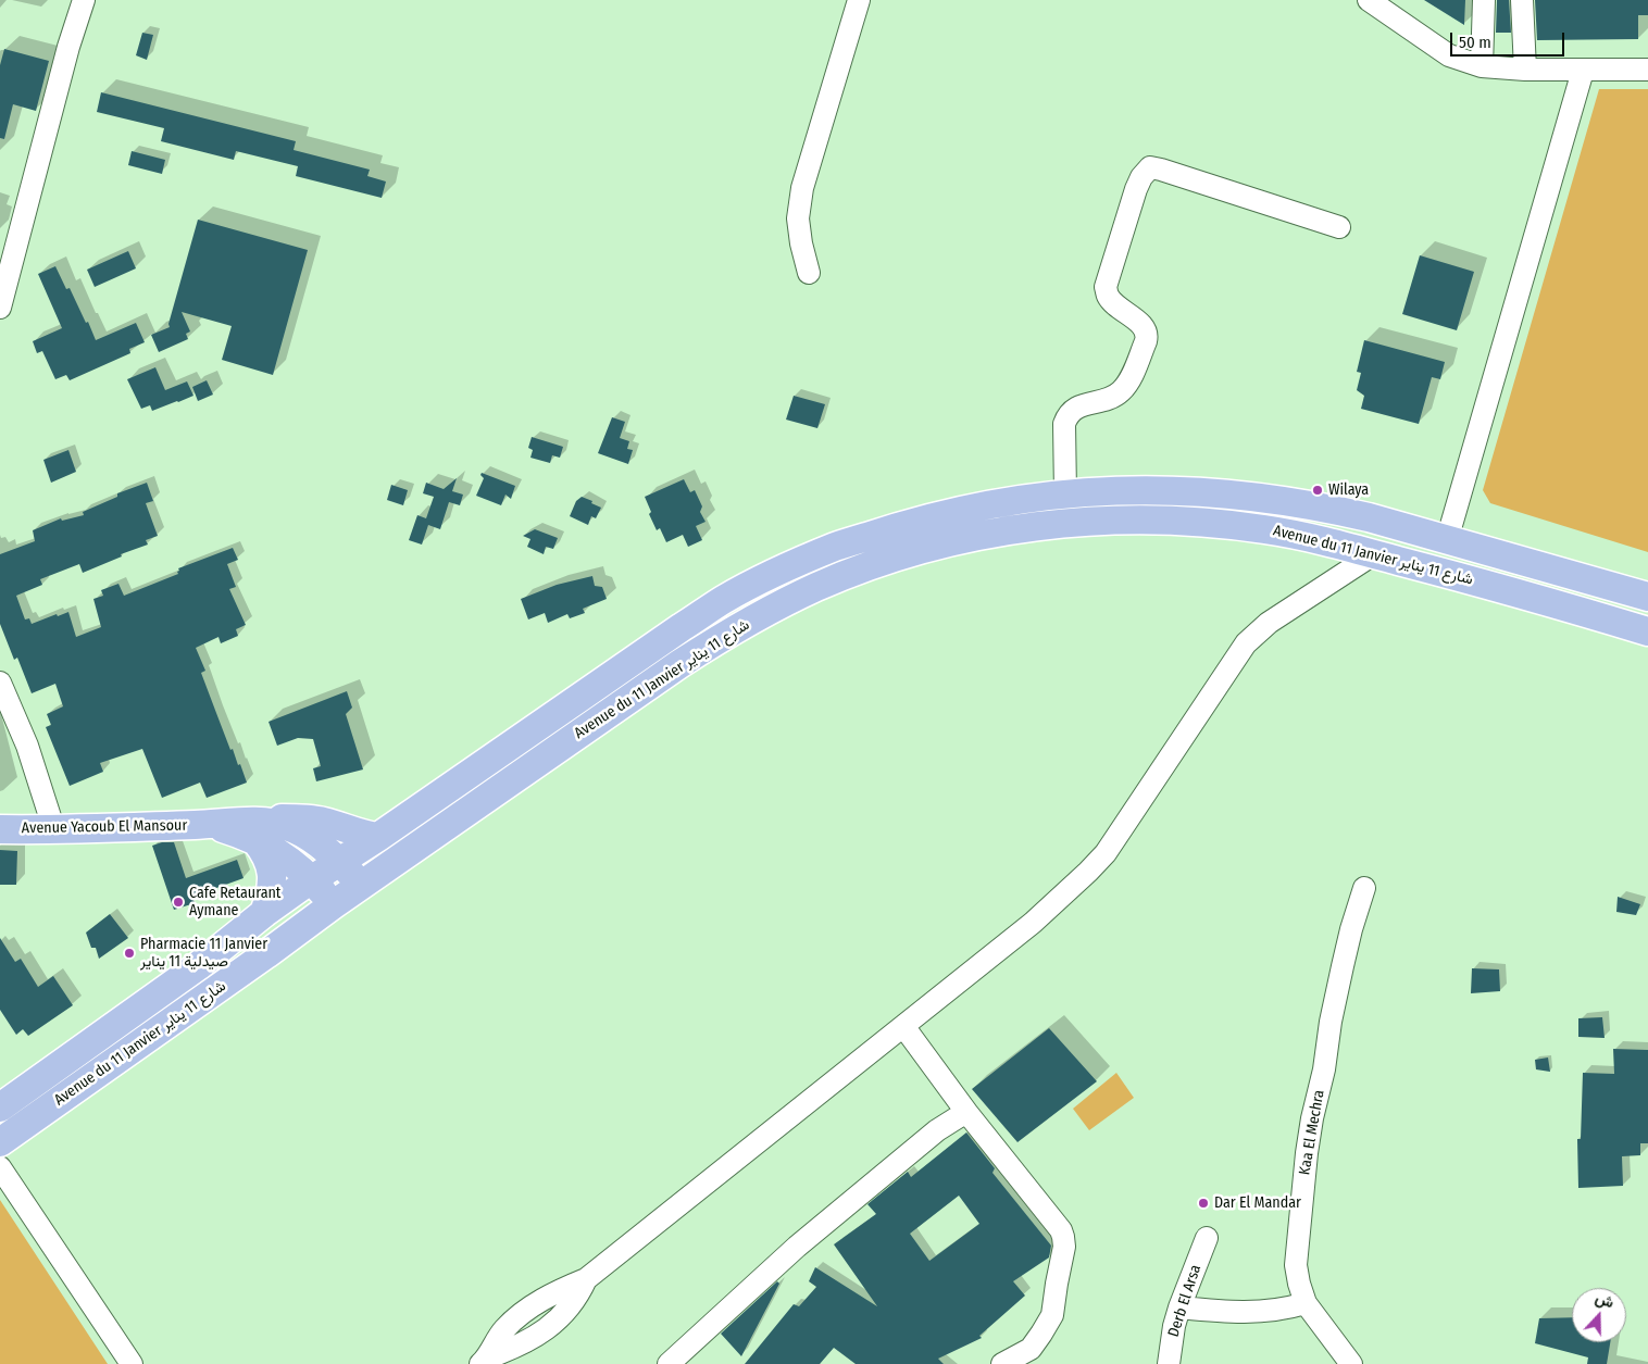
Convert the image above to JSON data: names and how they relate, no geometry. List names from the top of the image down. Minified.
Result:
{"streets":{"main road":["Avenue du 11 Janvier شارع 11 يناير","Avenue Yacoub El Mansour"],"street":["Kaa El Mechra","Derb El Arsa"]},"crossings":[["Avenue du 11 Janvier شارع 11 يناير","Avenue Yacoub El Mansour"]],"places":["Wilaya","Cafe Retaurant Aymane","Pharmacie 11 Janvier صيدلية 11 يناير","Dar El Mandar"],"scale_bar":"50 m","north":"top"}
